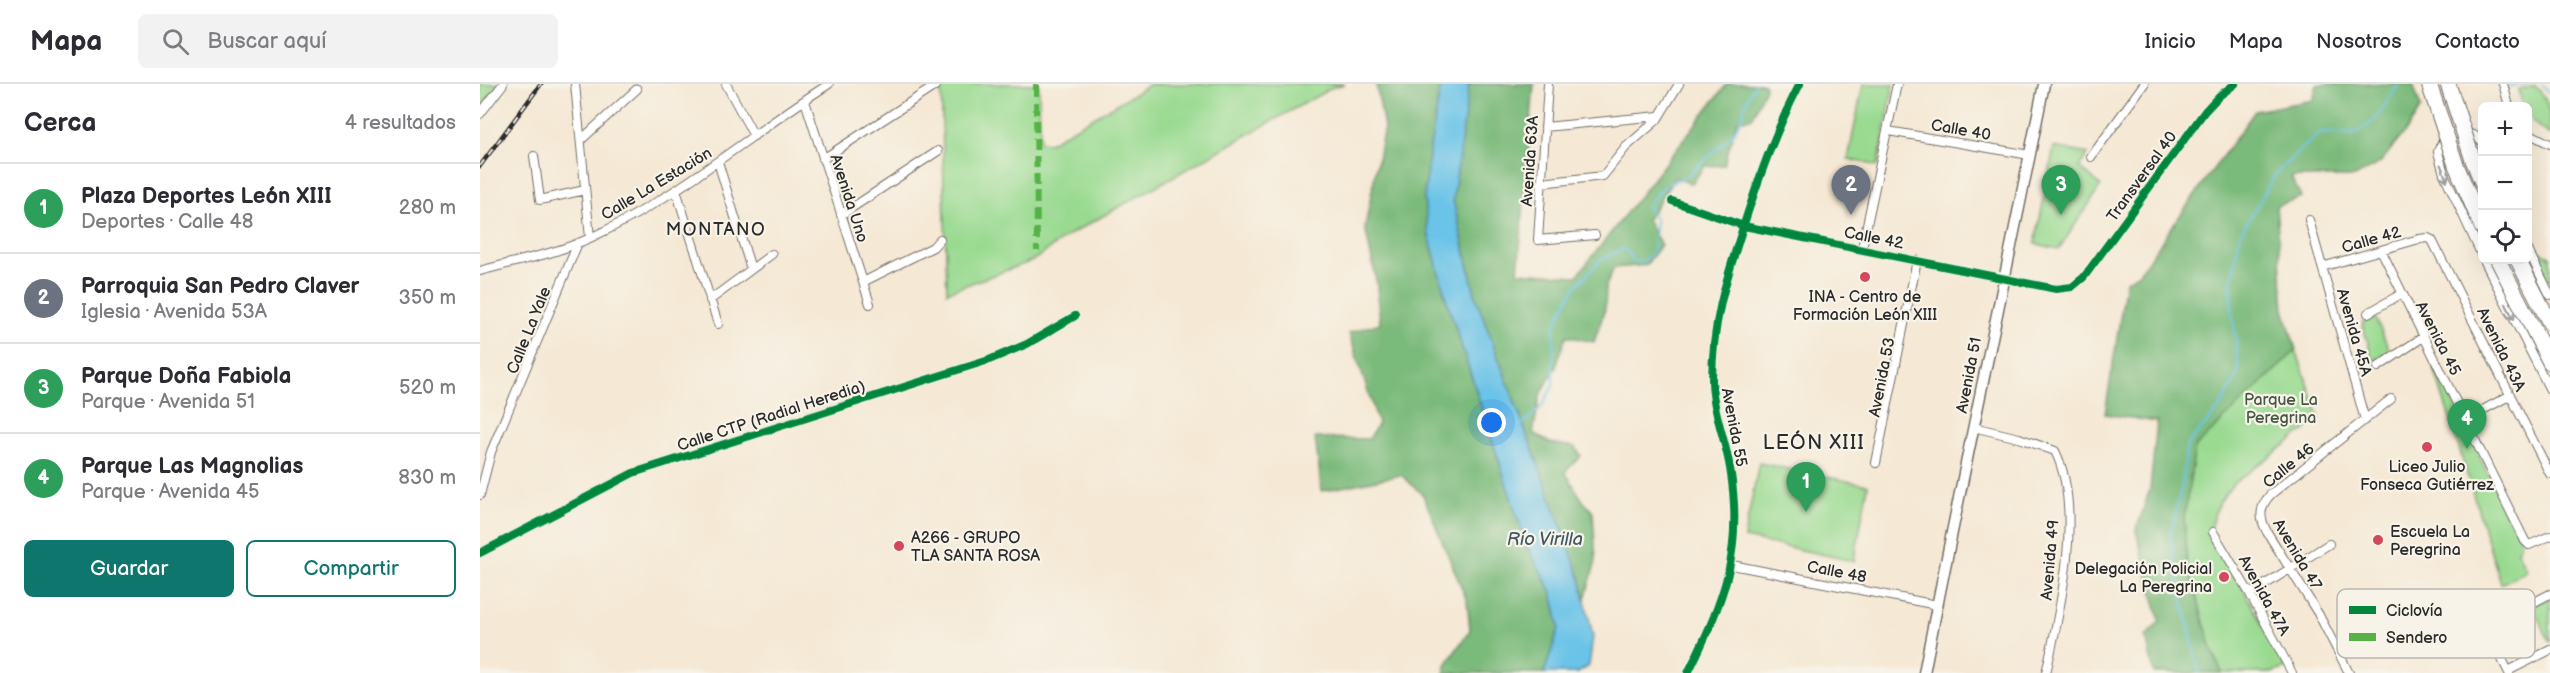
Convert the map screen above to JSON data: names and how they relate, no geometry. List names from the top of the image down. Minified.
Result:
{"streets":{"street":["Calle 40","Avenida 63A","Transversal 40","Calle La Estación","Avenida Uno","Calle 42","Calle La Yale","Avenida 45A","Avenida 45","Avenida 43A","Avenida 51","Avenida 53","Calle CTP (Radial Heredia)","Avenida 55","Calle 46","Avenida 47","Avenida 49","Calle 48","Avenida 47A"]},"crossings":[["Calle 40","Avenida 51"],["Transversal 40","Calle 42"],["Calle La Estación","Avenida Uno"],["Calle La Estación","Calle La Yale"],["Calle 42","Avenida 45A"],["Calle 42","Avenida 45"],["Calle 42","Avenida 43A"],["Calle 42","Avenida 51"],["Calle 42","Avenida 53"],["Calle 42","Avenida 55"],["Avenida 45A","Calle 46"],["Avenida 51","Avenida 49"],["Avenida 51","Calle 48"],["Avenida 55","Calle 48"],["Calle 46","Avenida 47"]],"districts":["MONTANO","LEÓN XIII"],"water":["Río Virilla"],"parks":["Parque La Peregrina"],"places":["INA - Centro de Formación León XIII","Liceo Julio Fonseca Gutiérrez","Escuela La Peregrina","A266 - GRUPO TLA SANTA ROSA","Delegación Policial La Peregrina"],"legend":["Ciclovía","Sendero"],"page":{"header":"Mapa","search":"Buscar aquí","nav":["Inicio","Mapa","Nosotros","Contacto"],"heading":["Cerca","4 resultados"],"map_buttons":["+","−"],"list":[{"mark":"1","name":"Plaza Deportes León XIII","note":"Deportes · Calle 48","value":"280 m"},{"mark":"2","name":"Parroquia San Pedro Claver","note":"Iglesia · Avenida 53A","value":"350 m"},{"mark":"3","name":"Parque Doña Fabiola","note":"Parque · Avenida 51","value":"520 m"},{"mark":"4","name":"Parque Las Magnolias","note":"Parque · Avenida 45","value":"830 m"}],"pins":["2","3","4","1"],"buttons":["Guardar","Compartir"]}}
